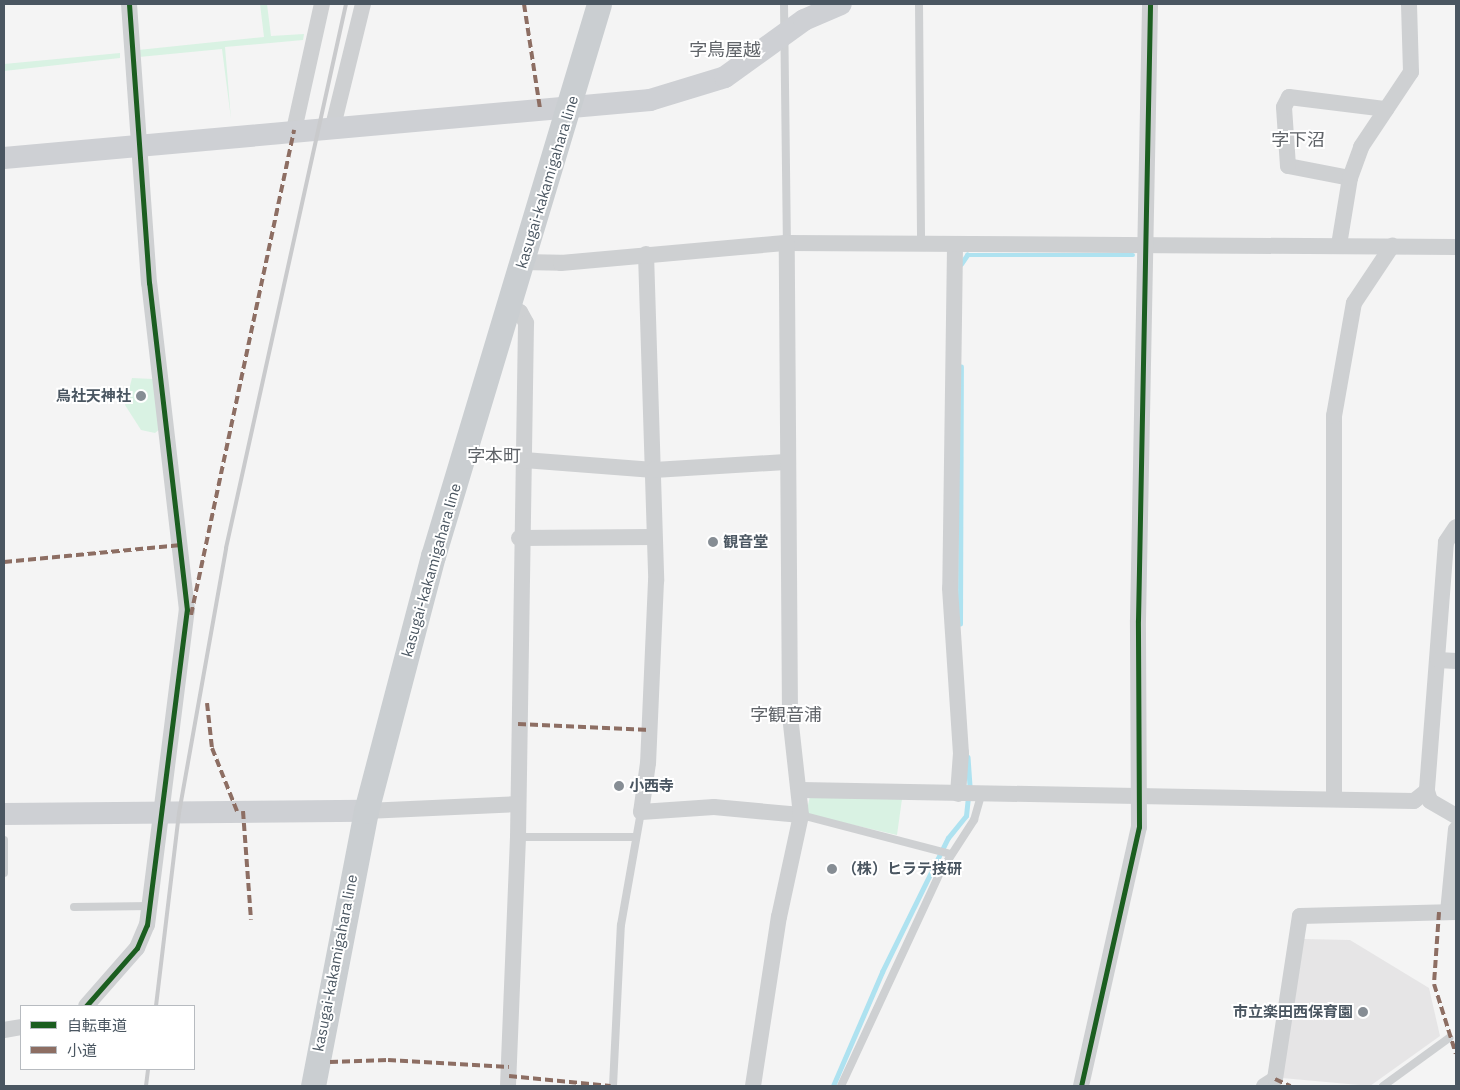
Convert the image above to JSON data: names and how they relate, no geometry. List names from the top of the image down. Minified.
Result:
{"streets":{"main road":["kasugai-kakamigahara line"]},"districts":["字鳥屋越","字下沼","字本町","字観音浦"],"places":["烏社天神社","観音堂","小西寺","（株）ヒラテ技研","市立楽田西保育園"],"legend":["自転車道","小道"]}
